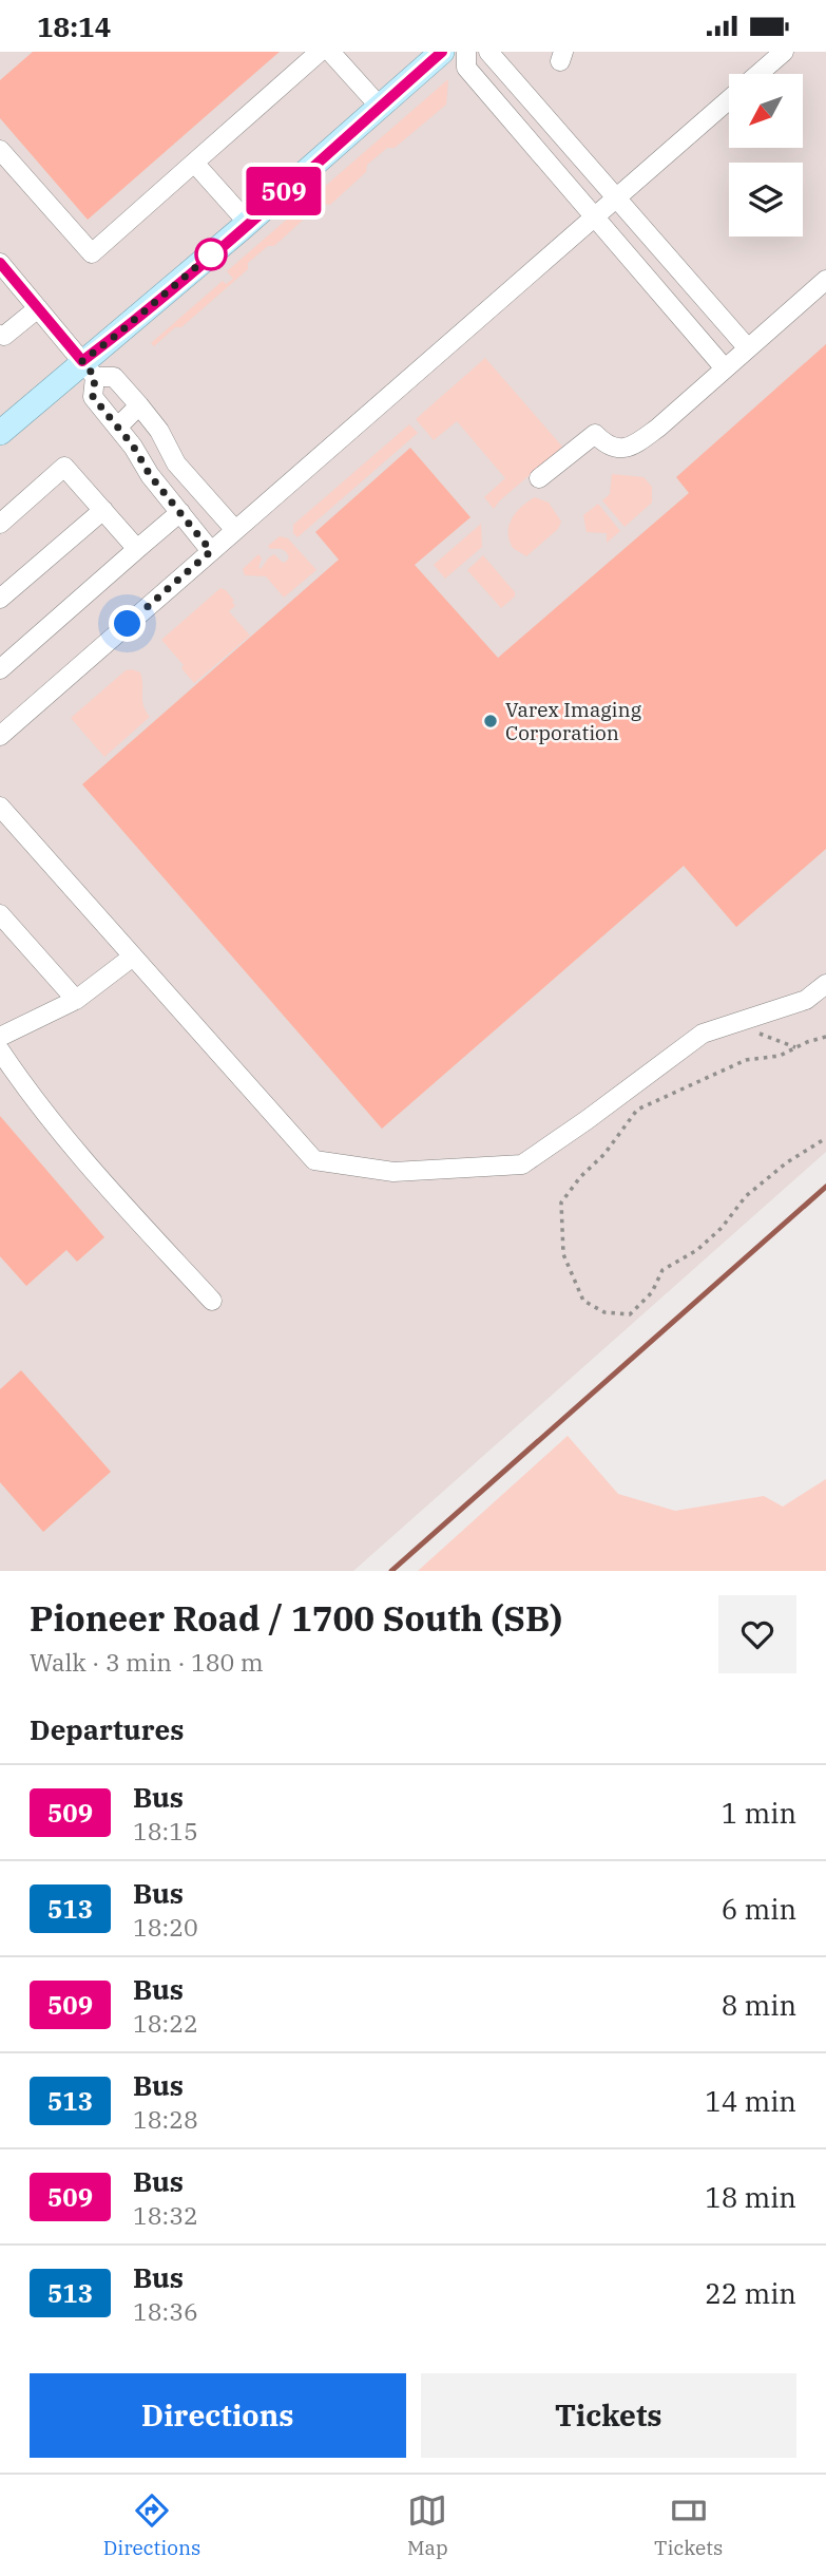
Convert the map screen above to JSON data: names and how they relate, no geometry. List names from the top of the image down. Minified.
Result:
{"places":["Varex Imaging Corporation"],"lines":["bus line 509"],"north":"bottom left","page":{"status":"18:14","on_map":"509","heading":[["Pioneer Road / 1700 South (SB)","Walk · 3 min · 180 m"],"Departures"],"list":[{"mark":"509","name":"Bus","note":"18:15","value":"1 min"},{"mark":"513","name":"Bus","note":"18:20","value":"6 min"},{"mark":"509","name":"Bus","note":"18:22","value":"8 min"},{"mark":"513","name":"Bus","note":"18:28","value":"14 min"},{"mark":"509","name":"Bus","note":"18:32","value":"18 min"},{"mark":"513","name":"Bus","note":"18:36","value":"22 min"}],"buttons":["Directions","Tickets"],"tabs":["Directions","Map","Tickets"]}}
